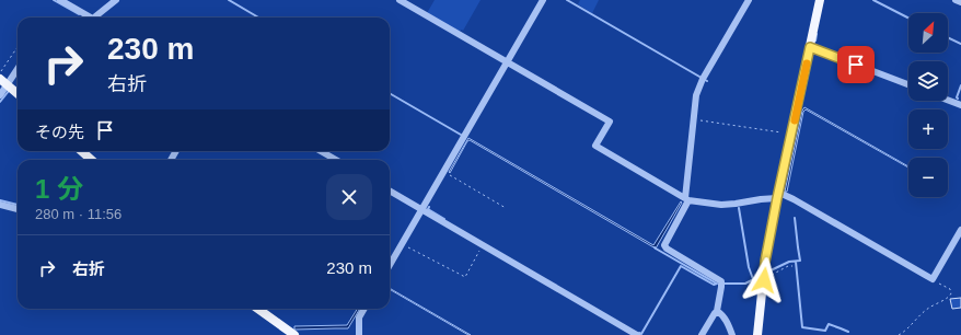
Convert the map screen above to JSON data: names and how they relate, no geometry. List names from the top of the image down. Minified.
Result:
{"north":"top right","page":{"map_buttons":["+","−"],"turn":["230 m","右折"],"then":"その先","heading":["1 分","280 m · 11:56"],"list":[{"name":"右折","value":"230 m"}]}}
